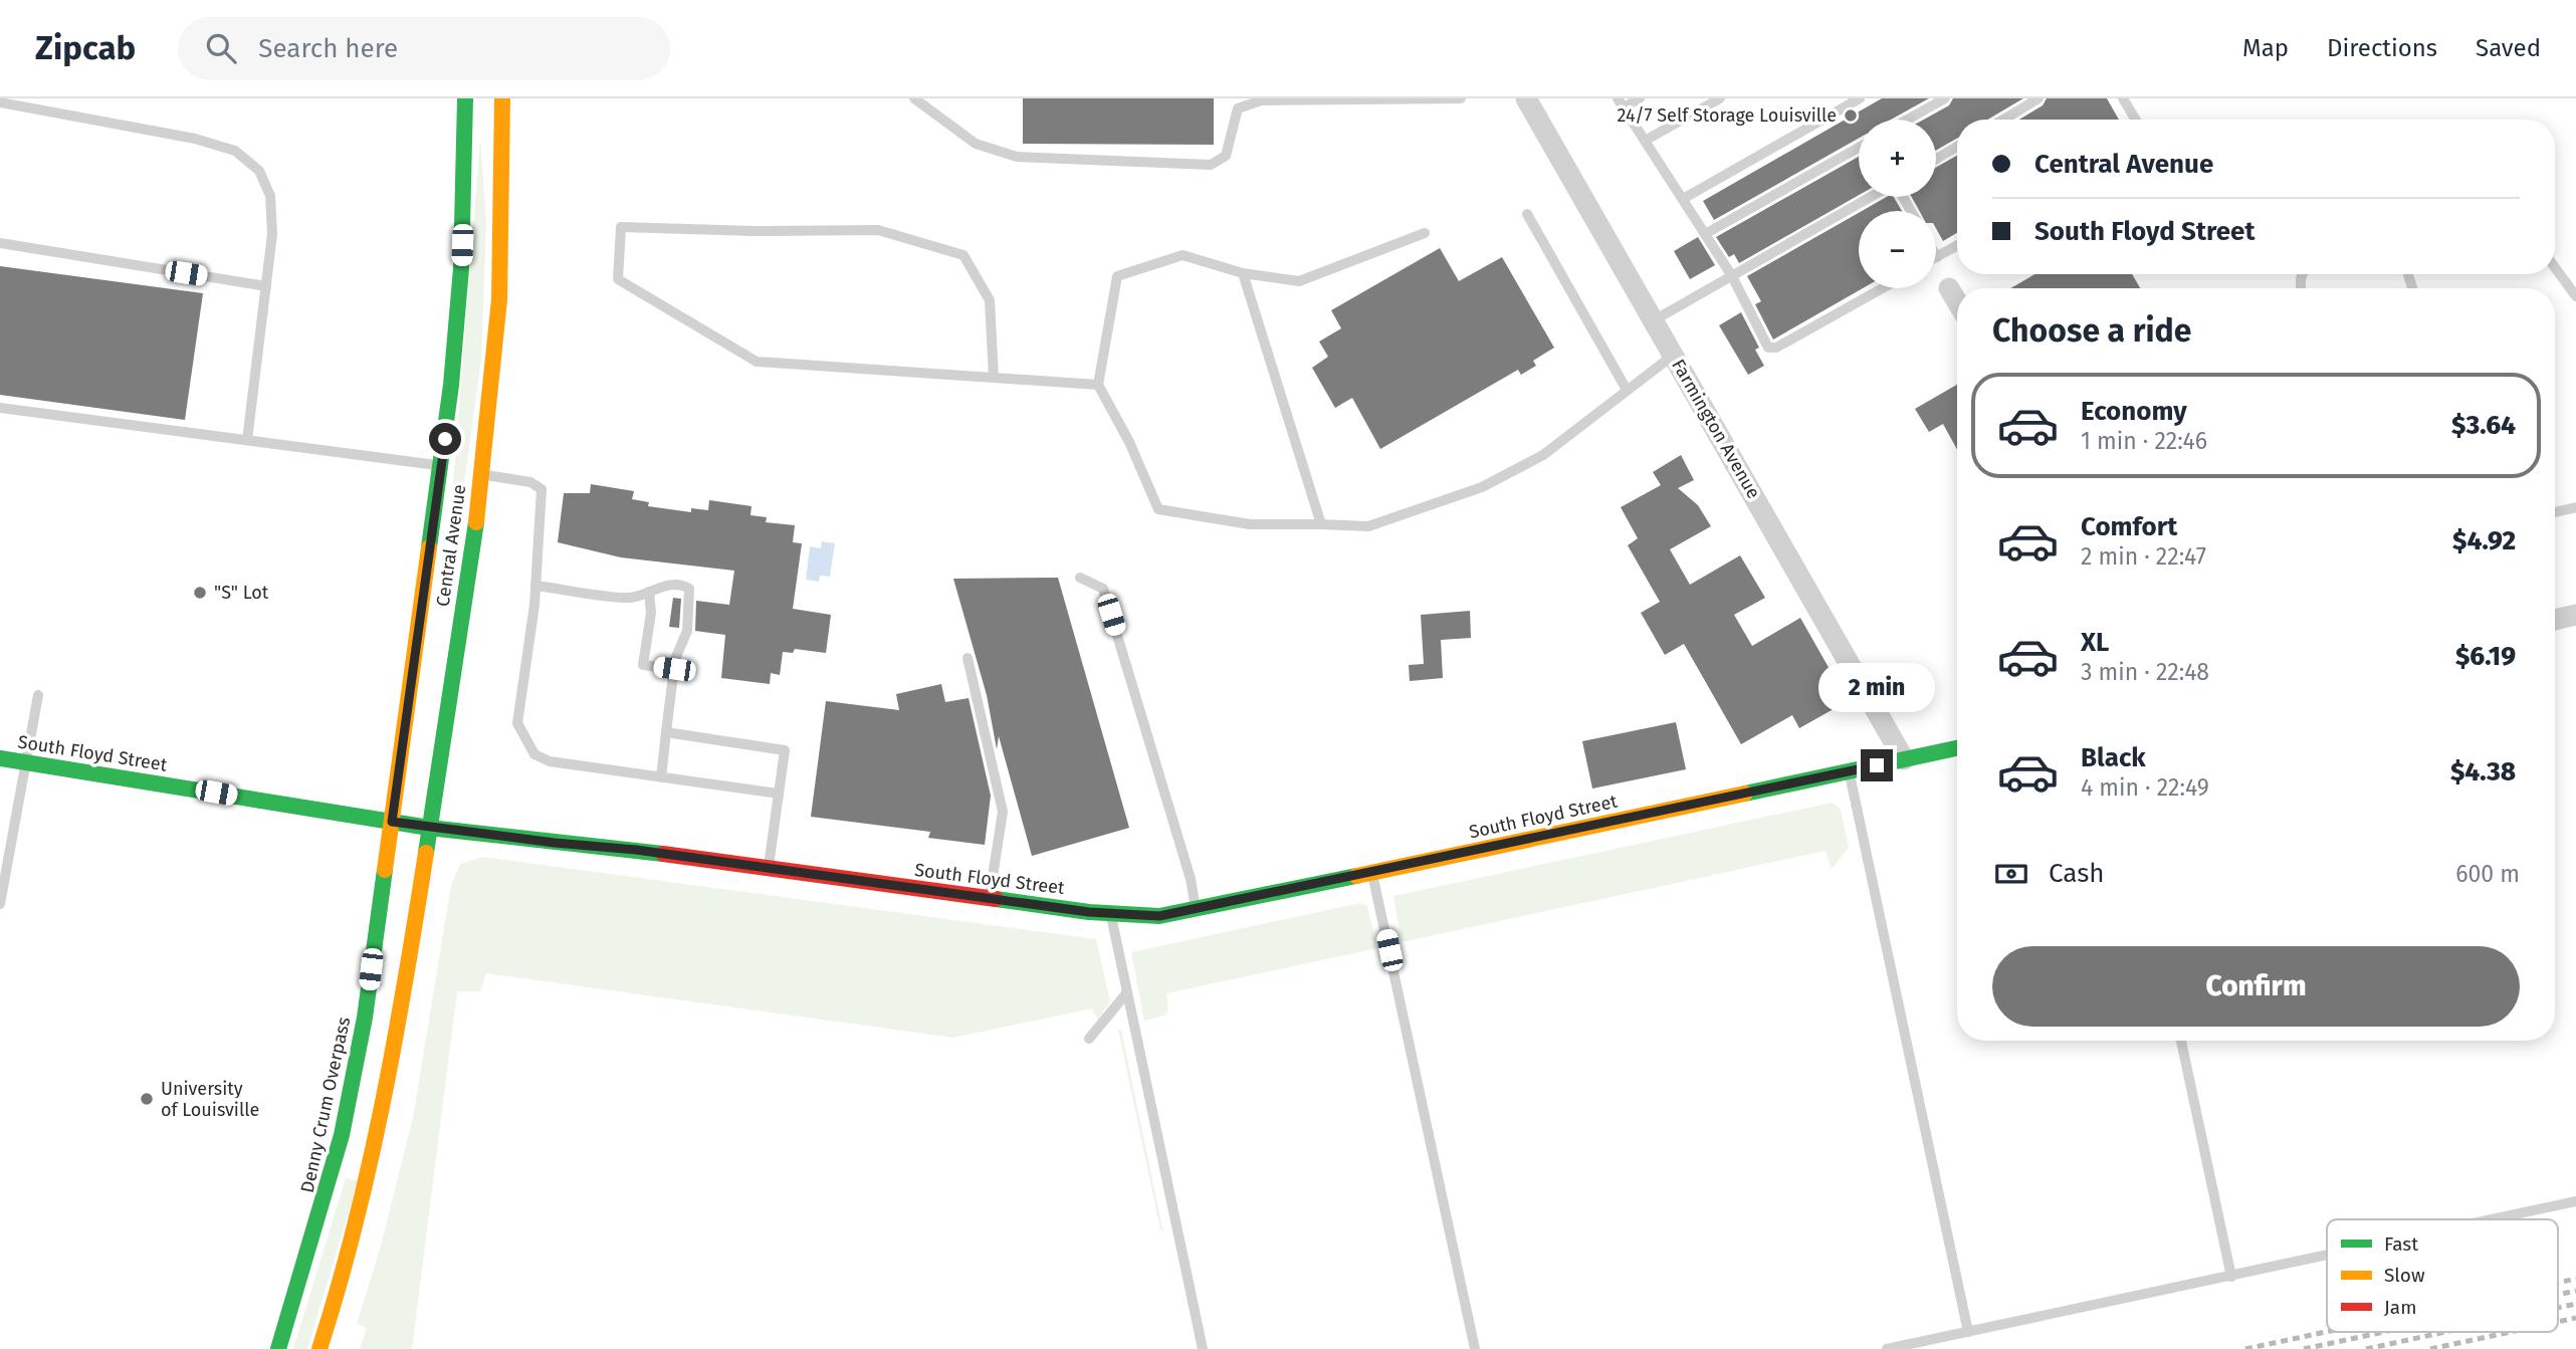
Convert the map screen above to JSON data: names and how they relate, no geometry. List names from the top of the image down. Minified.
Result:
{"streets":{"main road":["Central Avenue","South Floyd Street","Denny Crum Overpass"],"street":["Farmington Avenue"]},"crossings":[["Farmington Avenue","South Floyd Street"],["Central Avenue","South Floyd Street"],["Central Avenue","Denny Crum Overpass"],["South Floyd Street","Denny Crum Overpass"]],"places":["24/7 Self Storage Louisville","\"S\" Lot","University of Louisville"],"legend":["Fast","Slow","Jam"],"page":{"header":"Zipcab","search":"Search here","nav":["Map","Directions","Saved"],"map_buttons":["+","−"],"banner":["Central Avenue","South Floyd Street"],"heading":"Choose a ride","list":[{"name":"Economy","note":"1 min · 22:46","value":"$3.64"},{"name":"Comfort","note":"2 min · 22:47","value":"$4.92"},{"name":"XL","note":"3 min · 22:48","value":"$6.19"},{"name":"Black","note":"4 min · 22:49","value":"$4.38"}],"bubble":"2 min","pay":["Cash","600 m"],"buttons":"Confirm"}}
